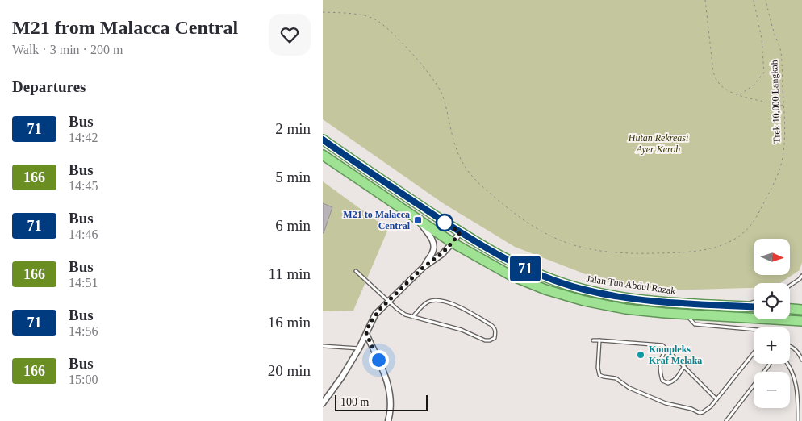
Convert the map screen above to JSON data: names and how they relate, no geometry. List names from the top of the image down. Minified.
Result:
{"streets":{"highway":["Jalan Tun Abdul Razak"],"path":["Trek 10,000 Langkah"]},"parks":["Hutan Rekreasi Ayer Keroh"],"places":{"transit":["M21 to Malacca Central"],"other":["Kompleks Kraf Melaka"]},"lines":["bus line 71"],"scale_bar":"100 m","north":"right","page":{"heading":[["M21 from Malacca Central","Walk · 3 min · 200 m"],"Departures"],"on_map":"71","list":[{"mark":"71","name":"Bus","note":"14:42","value":"2 min"},{"mark":"166","name":"Bus","note":"14:45","value":"5 min"},{"mark":"71","name":"Bus","note":"14:46","value":"6 min"},{"mark":"166","name":"Bus","note":"14:51","value":"11 min"},{"mark":"71","name":"Bus","note":"14:56","value":"16 min"},{"mark":"166","name":"Bus","note":"15:00","value":"20 min"}],"map_buttons":["+","−"],"scale":"100 m"}}
